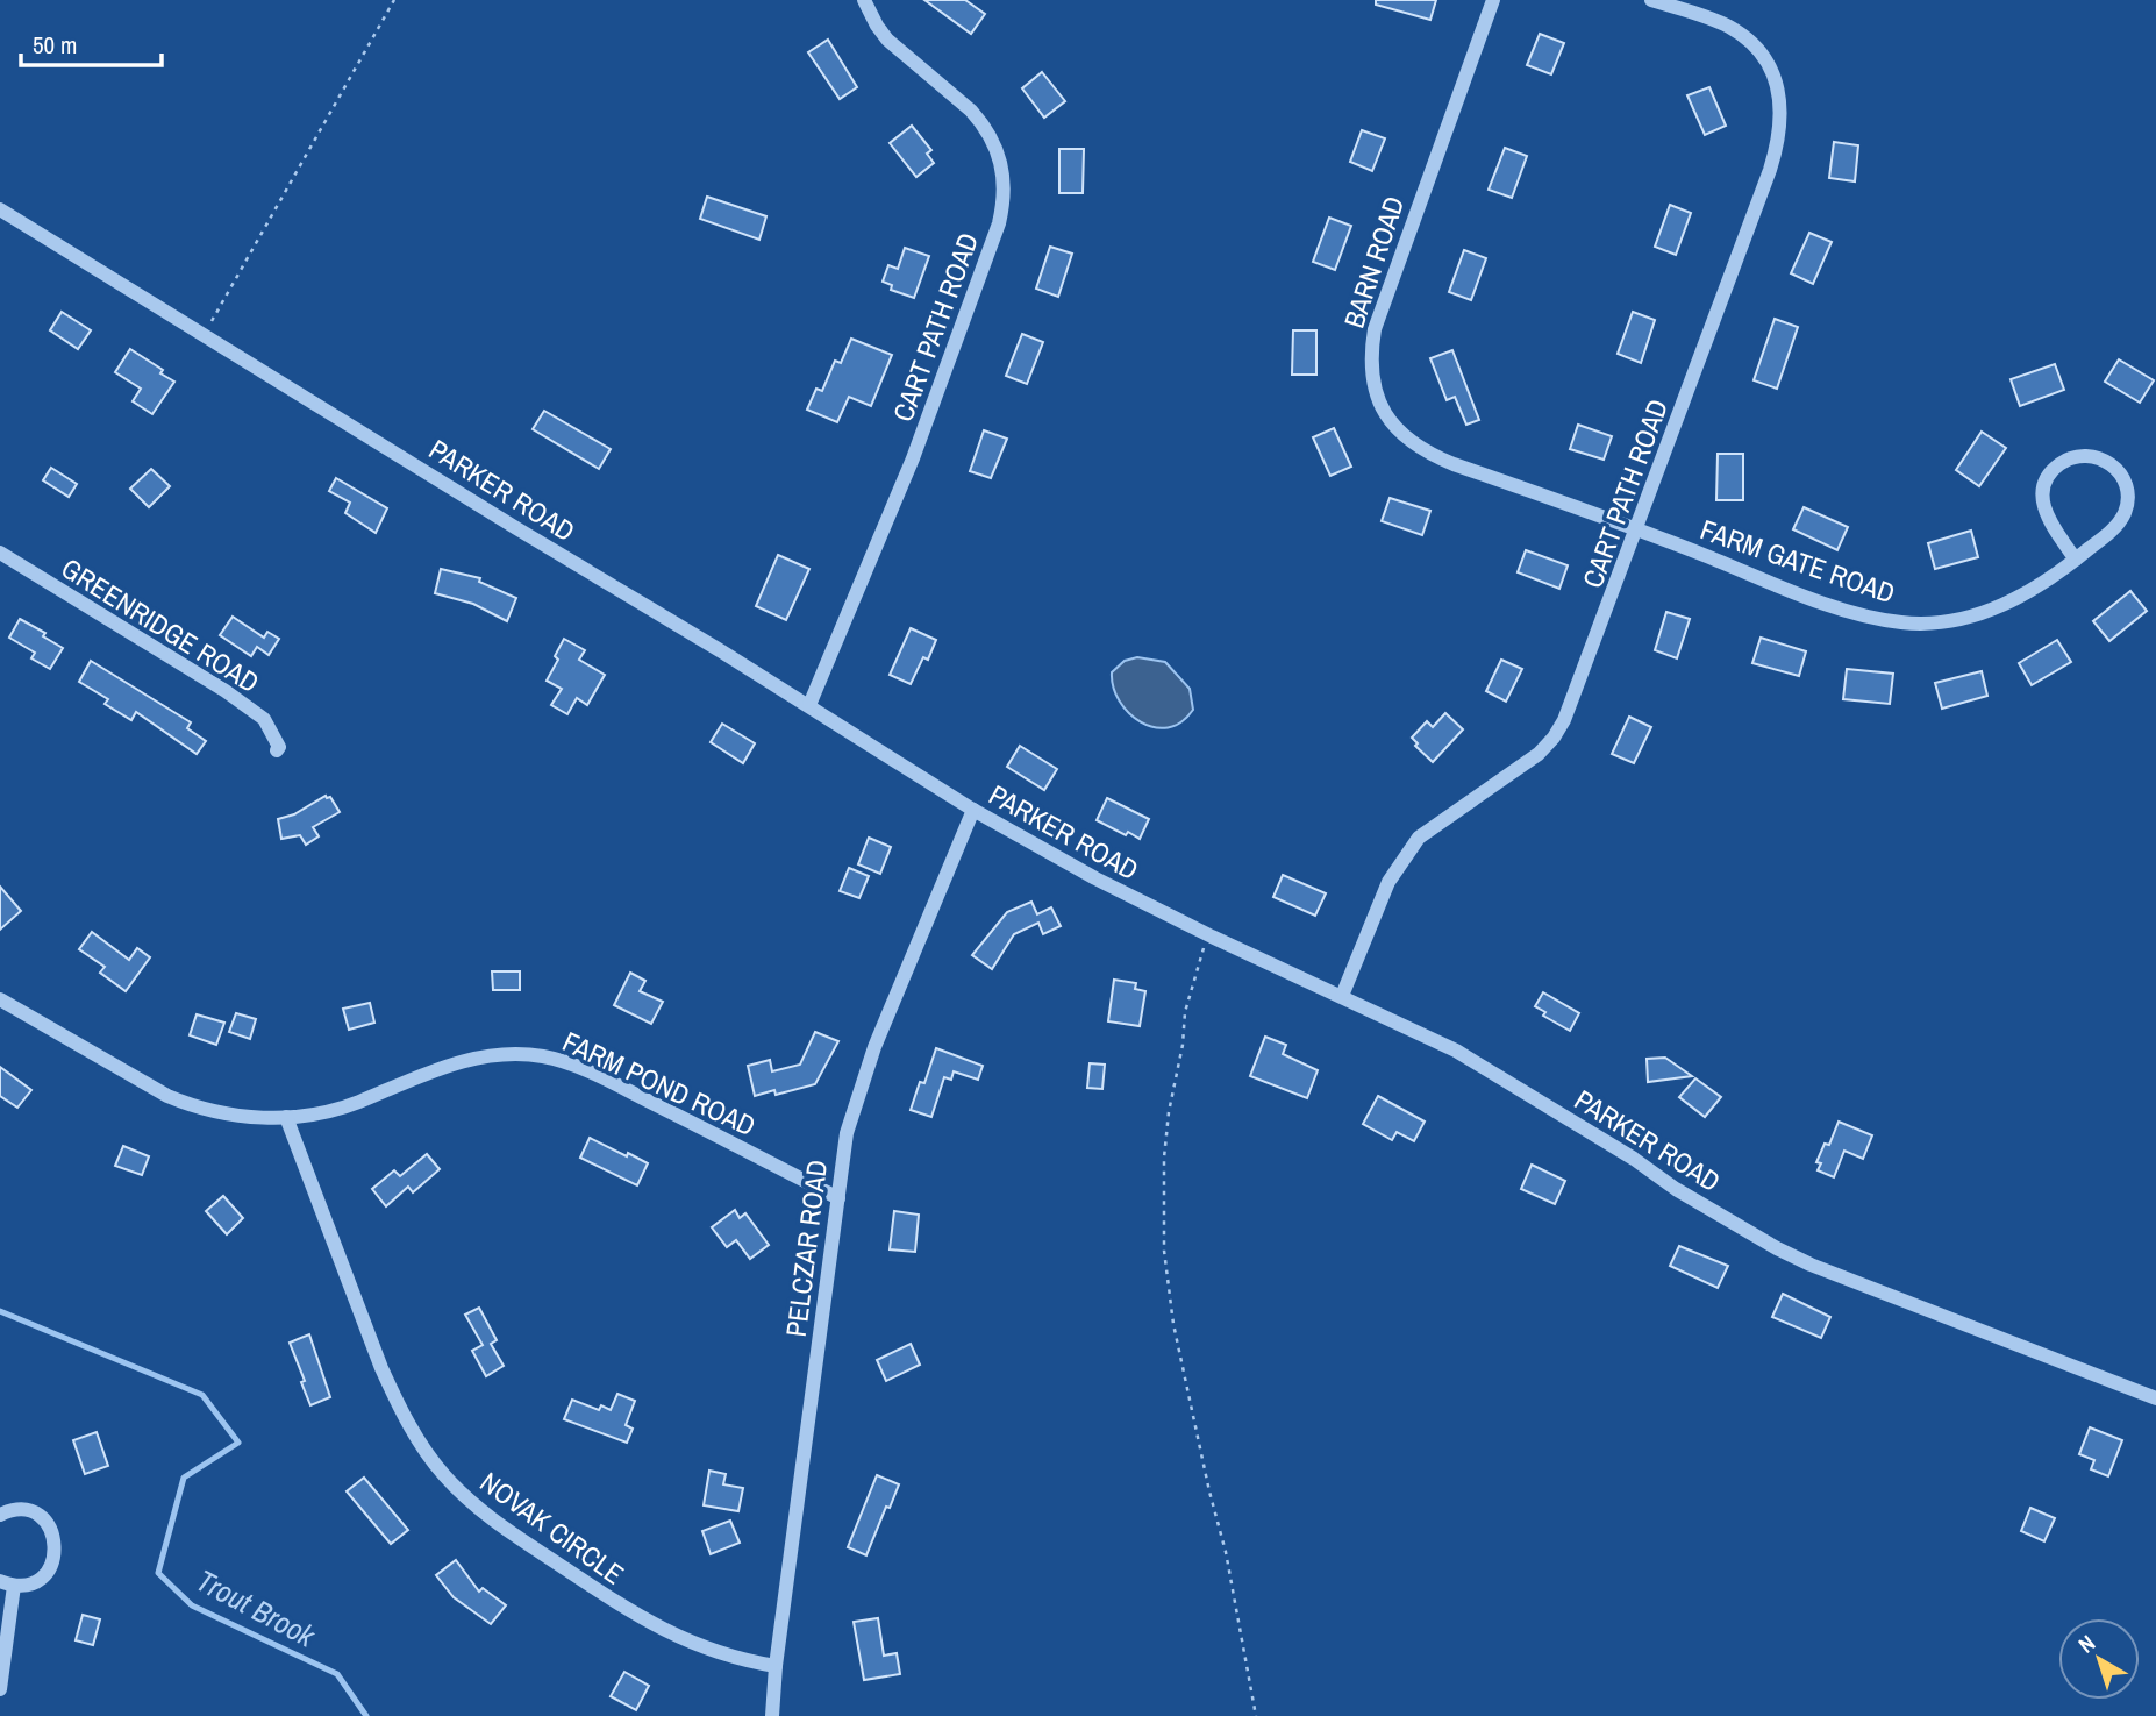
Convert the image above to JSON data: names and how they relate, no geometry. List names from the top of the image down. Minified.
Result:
{"streets":{"street":["BARN ROAD","CART PATH ROAD","PARKER ROAD","FARM GATE ROAD","GREENRIDGE ROAD","FARM POND ROAD","PELCZAR ROAD","NOVAK CIRCLE"]},"crossings":[["BARN ROAD","CART PATH ROAD"],["BARN ROAD","FARM GATE ROAD"],["CART PATH ROAD","PARKER ROAD"],["CART PATH ROAD","FARM GATE ROAD"],["PARKER ROAD","PELCZAR ROAD"],["FARM POND ROAD","PELCZAR ROAD"],["FARM POND ROAD","NOVAK CIRCLE"],["PELCZAR ROAD","NOVAK CIRCLE"]],"water":["Trout Brook"],"scale_bar":"50 m","north":"top left"}
